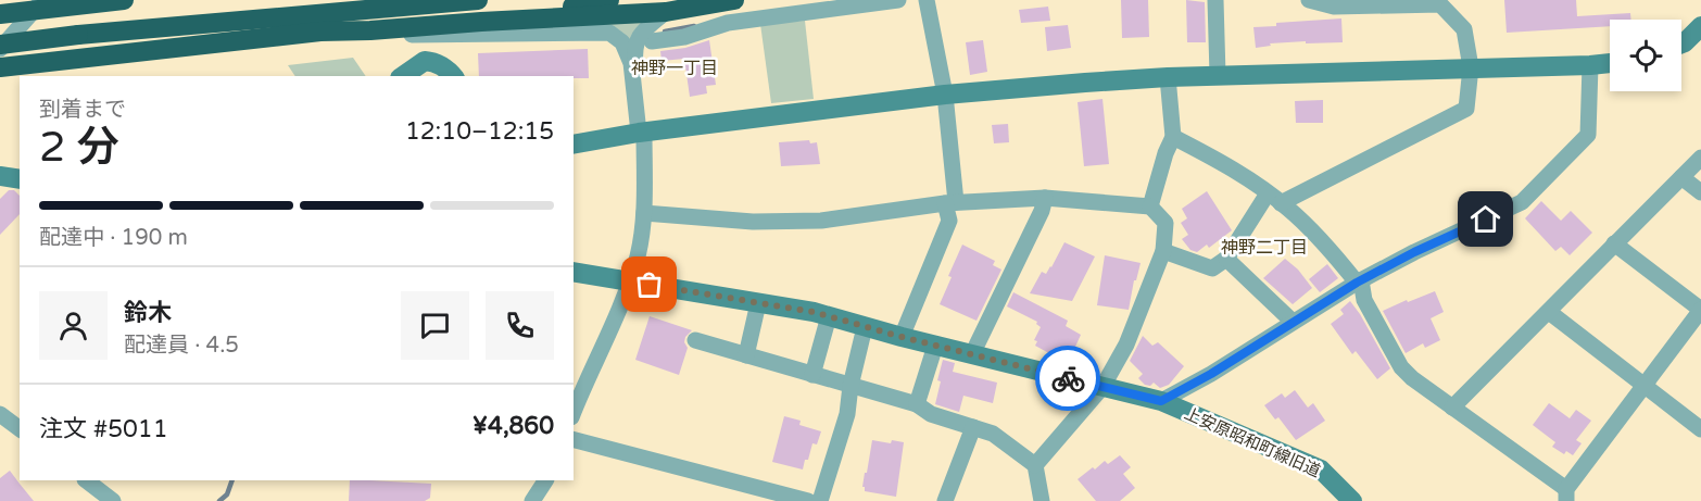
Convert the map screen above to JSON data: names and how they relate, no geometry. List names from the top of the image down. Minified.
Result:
{"streets":{"street":["上安原昭和町線旧道"]},"districts":["神野一丁目","神野二丁目"],"page":{"heading":["2 分","到着まで","12:10–12:15"],"panel":["鈴木","配達員 · 4.5","注文 #5011","¥4,860"],"bar":"配達中 · 190 m"}}
